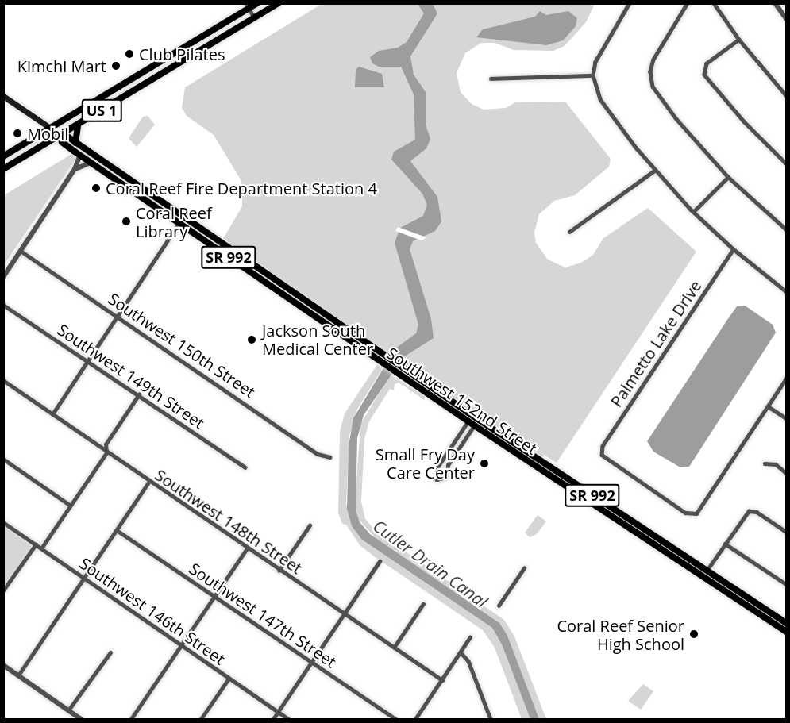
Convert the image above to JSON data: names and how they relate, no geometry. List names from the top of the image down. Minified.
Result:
{"streets":{"main road":["US 1","SR 992","Southwest 152nd Street"],"street":["Palmetto Lake Drive","Southwest 150th Street","Southwest 149th Street","Southwest 148th Street","Southwest 146th Street","Southwest 147th Street"]},"crossings":[["US 1","Southwest 152nd Street"]],"water":["Cutler Drain Canal"],"places":["Club Pilates","Kimchi Mart","Mobil","Coral Reef Fire Department Station 4","Coral Reef Library","Jackson South Medical Center","Small Fry Day Care Center","Coral Reef Senior High School"]}
